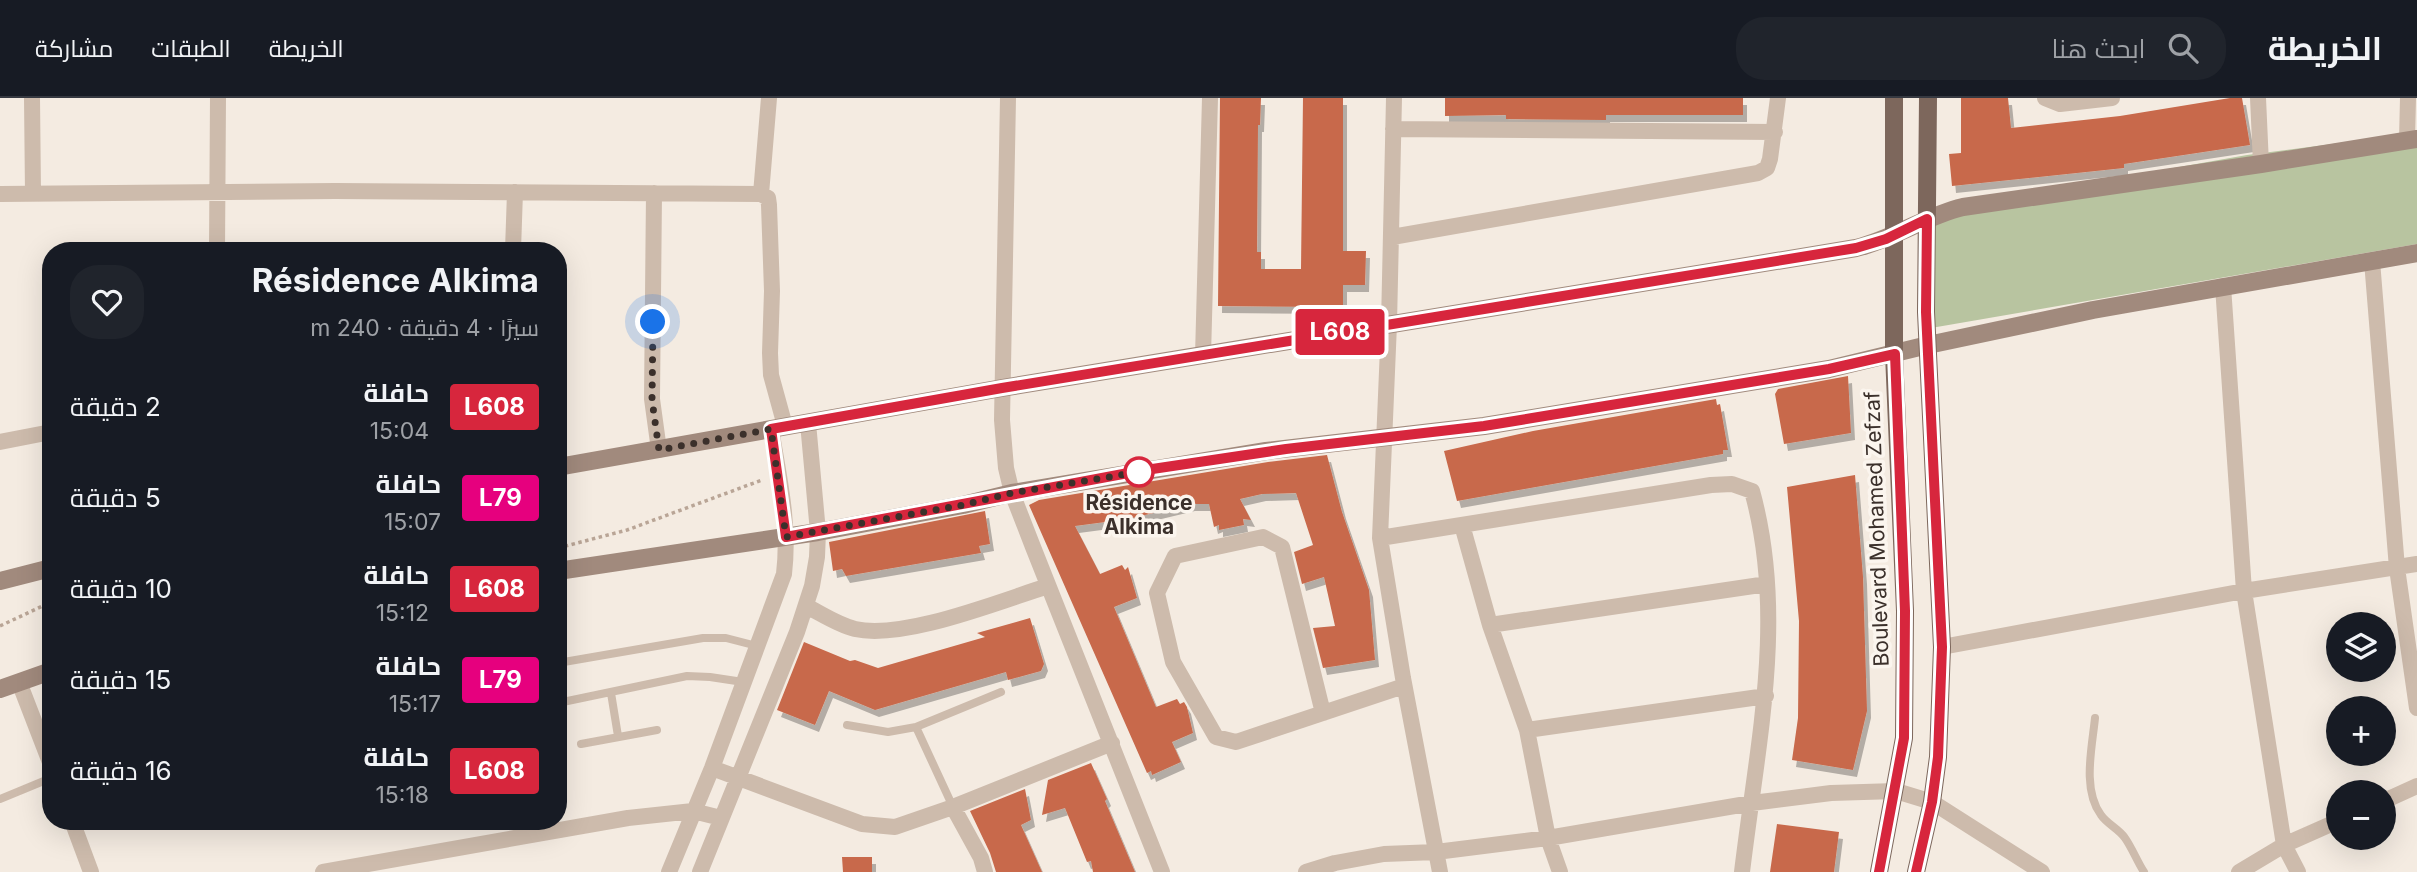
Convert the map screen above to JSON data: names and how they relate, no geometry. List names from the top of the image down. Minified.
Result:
{"streets":{"main road":["Boulevard Mohamed Zefzaf"]},"places":["Résidence Alkima"],"lines":["bus line L608"],"page":{"header":"الخريطة","search":"ابحث هنا","nav":["الخريطة","الطبقات","مشاركة"],"on_map":"L608","heading":["Résidence Alkima","سيرًا · 4 دقيقة · 240 m"],"list":[{"mark":"L608","name":"حافلة","note":"15:04","value":"2 دقيقة"},{"mark":"L79","name":"حافلة","note":"15:07","value":"5 دقيقة"},{"mark":"L608","name":"حافلة","note":"15:12","value":"10 دقيقة"},{"mark":"L79","name":"حافلة","note":"15:17","value":"15 دقيقة"},{"mark":"L608","name":"حافلة","note":"15:18","value":"16 دقيقة"}],"map_buttons":["+","−"]}}
